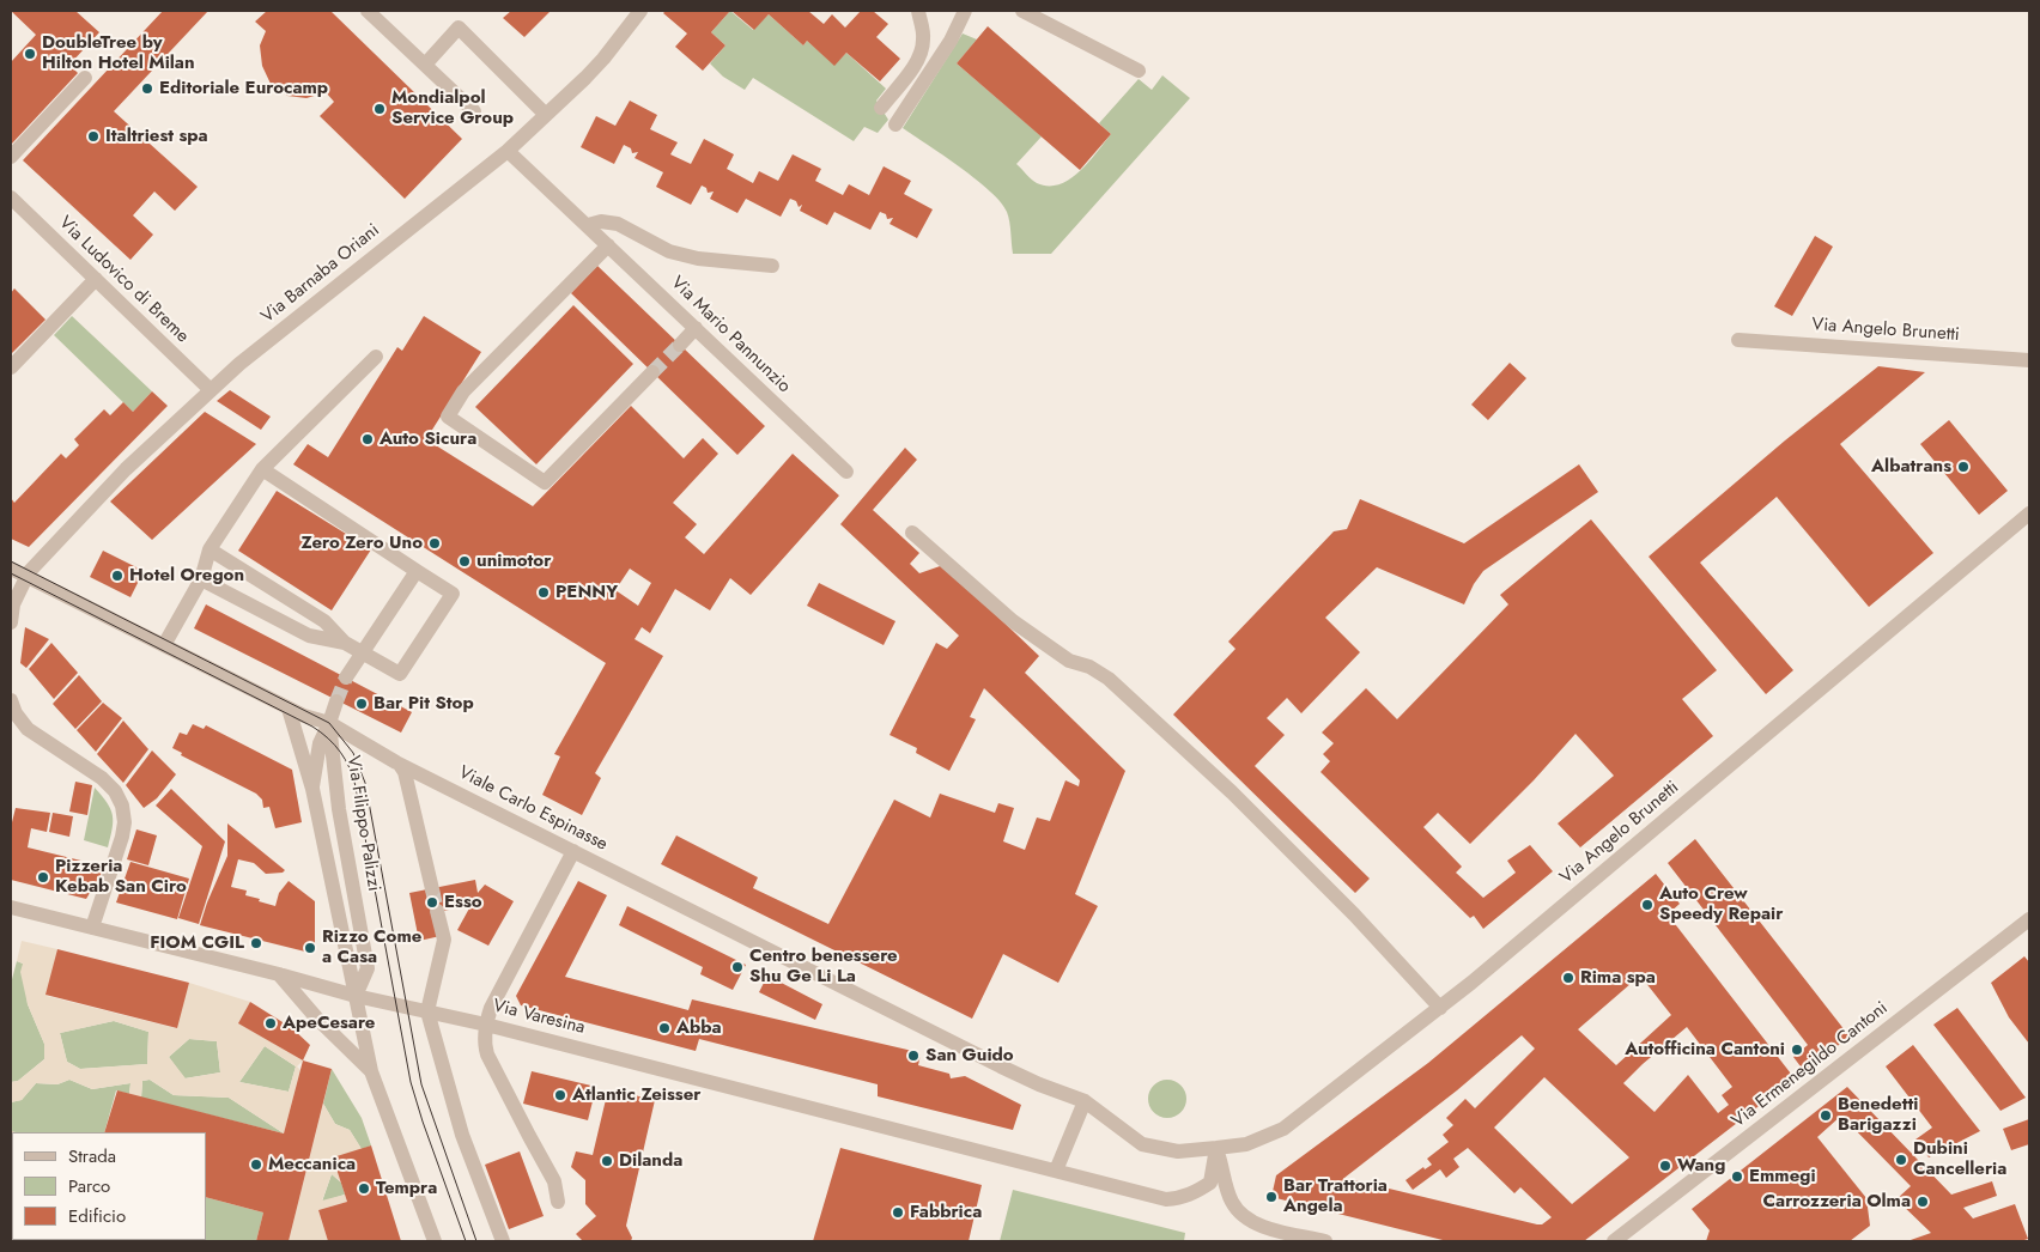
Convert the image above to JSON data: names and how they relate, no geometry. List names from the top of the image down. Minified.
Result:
{"streets":{"street":["Via Barnaba Oriani","Via Ludovico di Breme","Via Angelo Brunetti","Via Mario Pannunzio","Viale Carlo Espinasse","Via Filippo Palizzi","Via Varesina","Via Ermenegildo Cantoni"]},"crossings":[["Via Barnaba Oriani","Via Ludovico di Breme"],["Via Barnaba Oriani","Via Mario Pannunzio"],["Via Barnaba Oriani","Viale Carlo Espinasse"],["Via Angelo Brunetti","Viale Carlo Espinasse"],["Via Angelo Brunetti","Via Varesina"],["Viale Carlo Espinasse","Via Filippo Palizzi"],["Via Filippo Palizzi","Via Varesina"]],"places":["DoubleTree by Hilton Hotel Milan","Editoriale Eurocamp","Mondialpol Service Group","Italtriest spa","Auto Sicura","Albatrans","Zero Zero Uno","unimotor","Hotel Oregon","PENNY","Bar Pit Stop","Pizzeria Kebab San Ciro","Esso","Auto Crew Speedy Repair","FIOM CGIL","Rizzo Come a Casa","Centro benessere Shu Ge Li La","Rima spa","ApeCesare","Abba","Autofficina Cantoni","San Guido","Atlantic Zeisser","Benedetti Barigazzi","Dubini Cancelleria","Dilanda","Meccanica","Wang","Emmegi","Tempra","Bar Trattoria Angela","Carrozzeria Olma","Fabbrica"],"legend":["Strada","Parco","Edificio"]}
